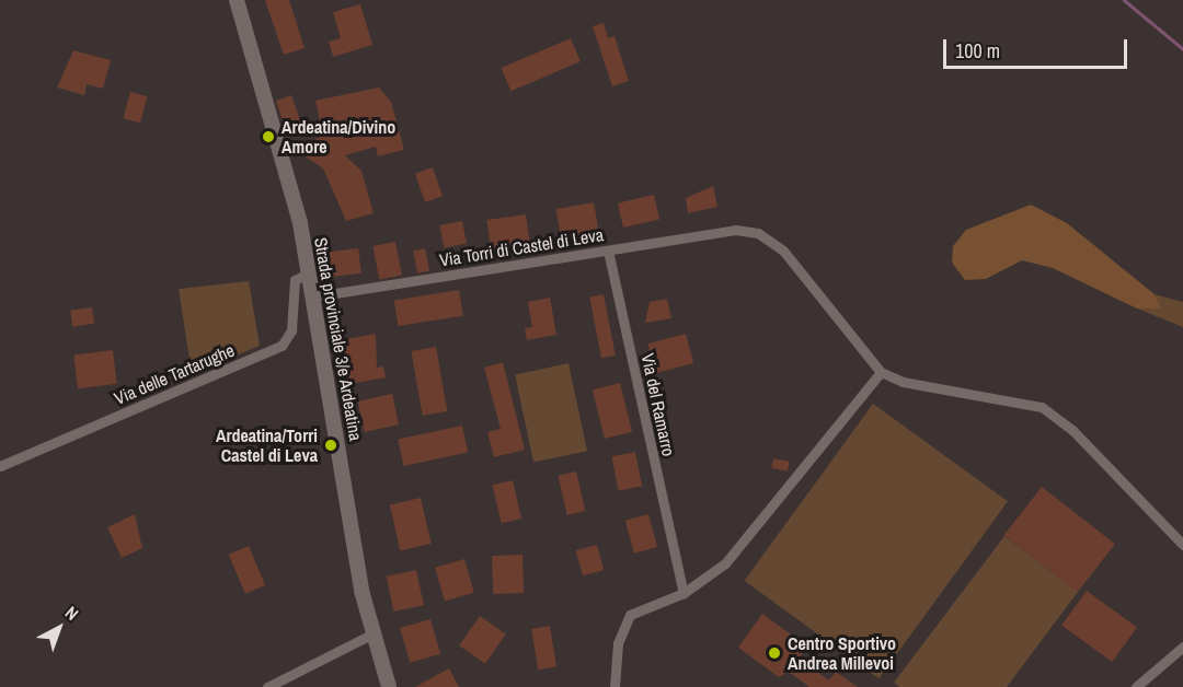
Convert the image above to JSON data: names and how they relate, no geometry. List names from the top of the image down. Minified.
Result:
{"streets":{"main road":["Strada provinciale 3/e Ardeatina"],"street":["Via Torri di Castel di Leva","Via delle Tartarughe","Via del Ramarro"]},"crossings":[["Via Torri di Castel di Leva","Strada provinciale 3/e Ardeatina"],["Via Torri di Castel di Leva","Via del Ramarro"],["Strada provinciale 3/e Ardeatina","Via delle Tartarughe"]],"places":["Ardeatina/Divino Amore","Ardeatina/Torri Castel di Leva","Centro Sportivo Andrea Millevoi"],"scale_bar":"100 m","north":"top right"}
